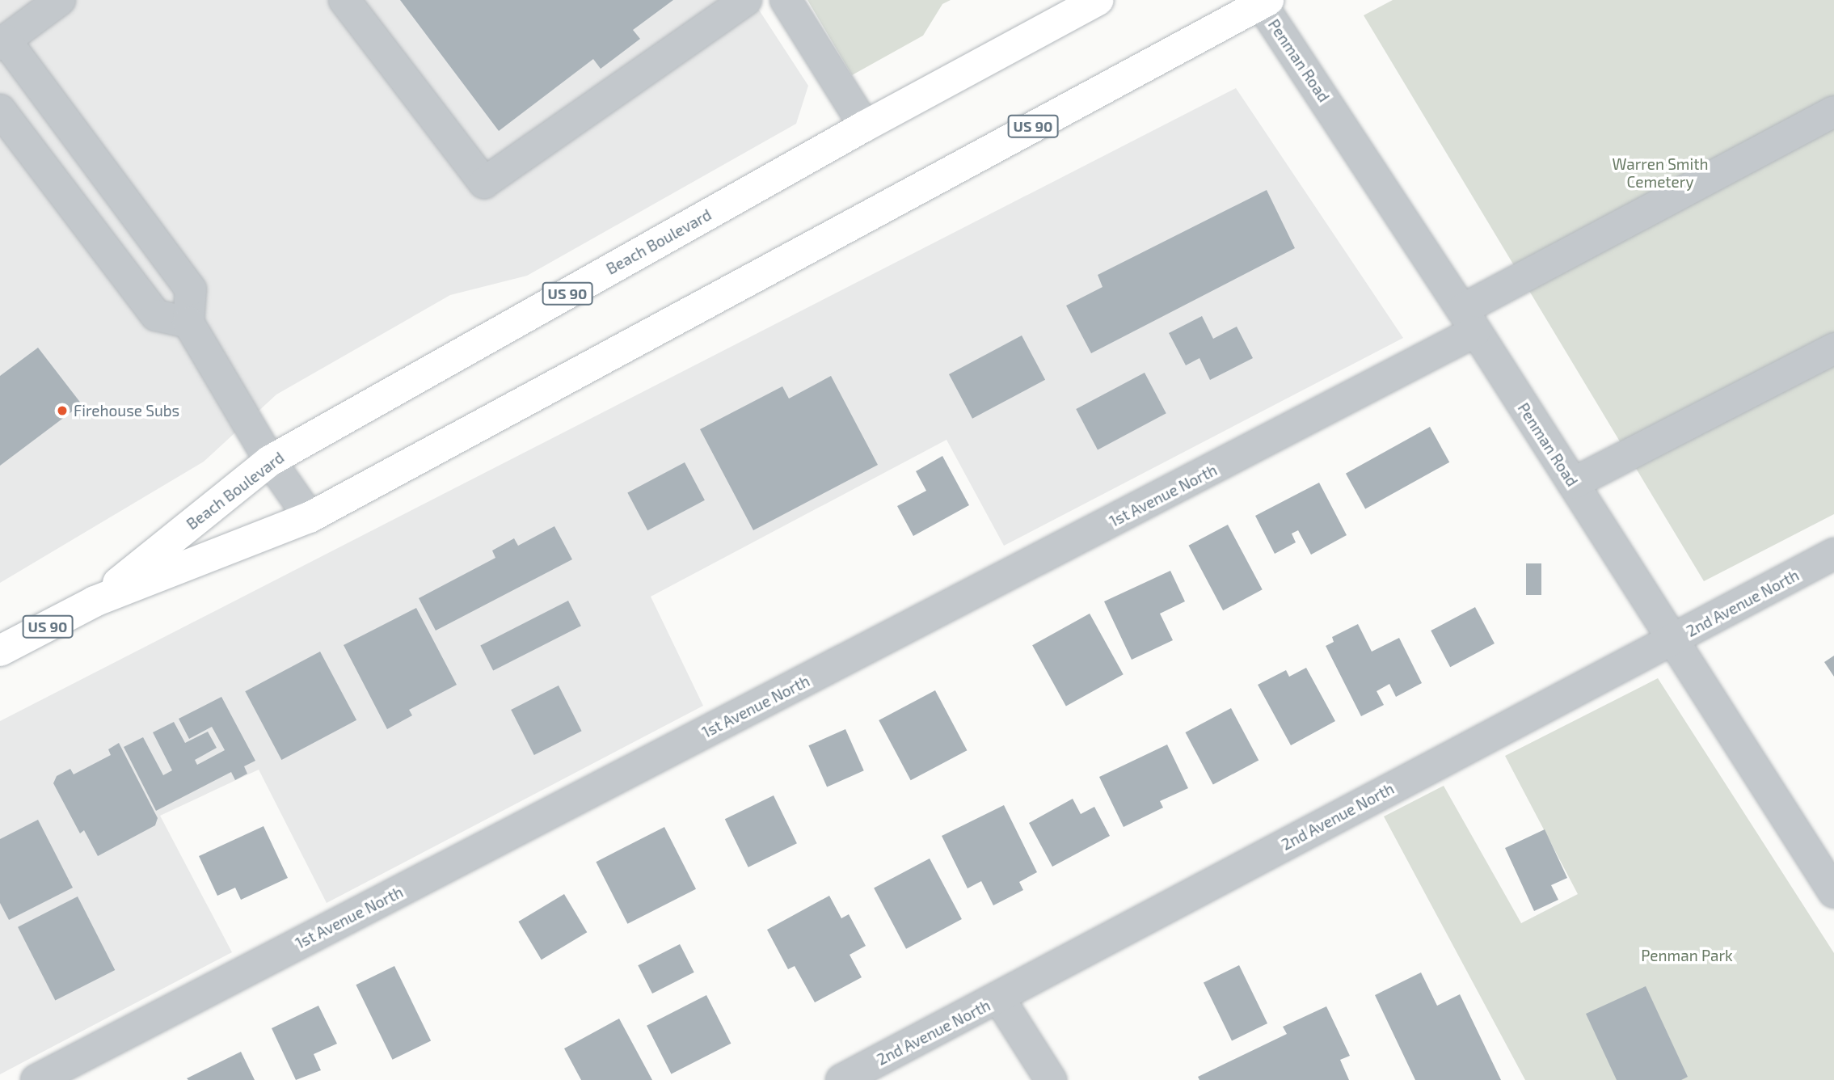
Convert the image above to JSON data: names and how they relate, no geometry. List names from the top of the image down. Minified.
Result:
{"streets":{"highway":["US 90","Beach Boulevard"],"street":["Penman Road","1st Avenue North","2nd Avenue North"]},"crossings":[["Penman Road","US 90"],["Penman Road","1st Avenue North"],["Penman Road","2nd Avenue North"],["US 90","Beach Boulevard"]],"parks":["Warren Smith Cemetery","Penman Park"],"places":["Firehouse Subs"]}
